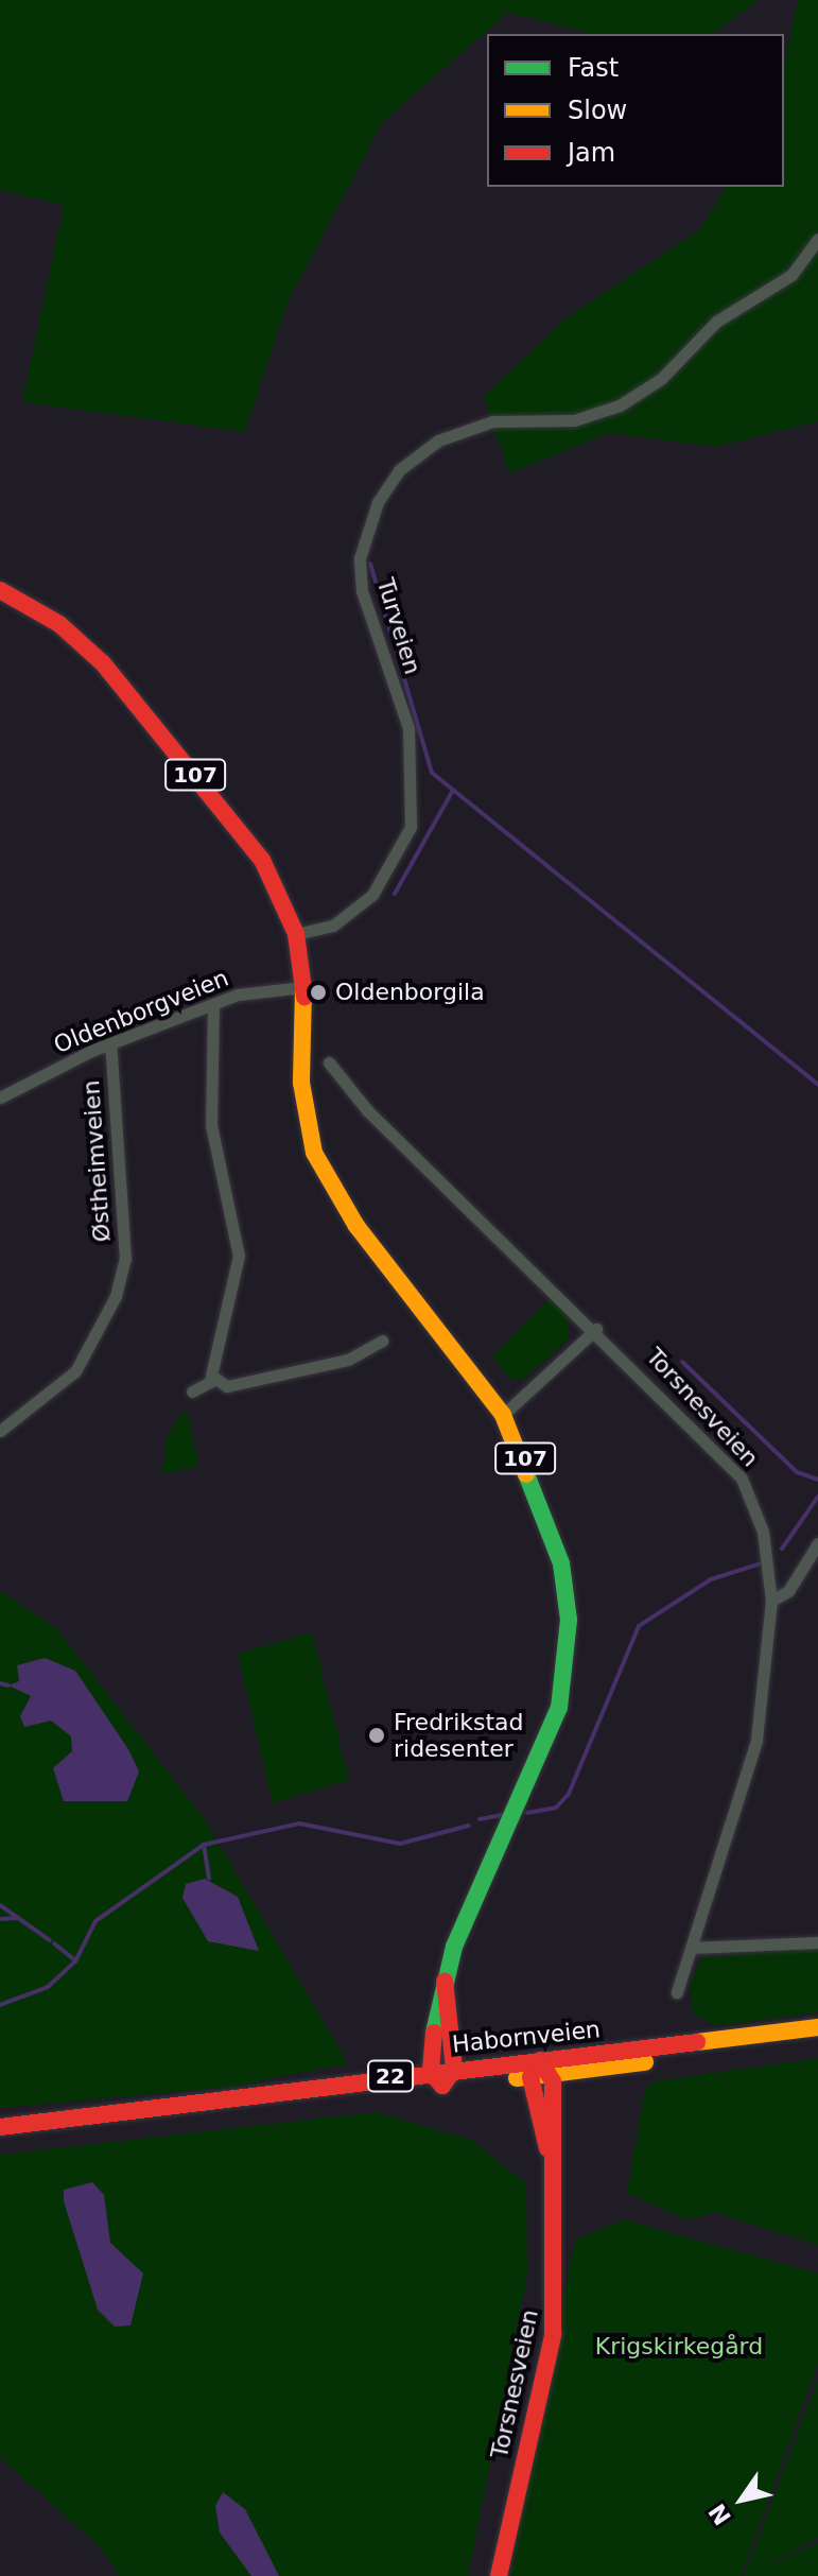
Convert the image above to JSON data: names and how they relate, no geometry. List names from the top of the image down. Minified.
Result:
{"streets":{"main road":["107","Torsnesveien","Habornveien","22"],"street":["Turveien","Oldenborgveien","Østheimveien"]},"crossings":[["Turveien","107"],["107","Oldenborgveien"],["107","Habornveien"],["Oldenborgveien","Østheimveien"],["Torsnesveien","Habornveien"]],"parks":["Krigskirkegård"],"places":["Oldenborgila","Fredrikstad ridesenter"],"legend":["Fast","Slow","Jam"],"north":"bottom left"}
